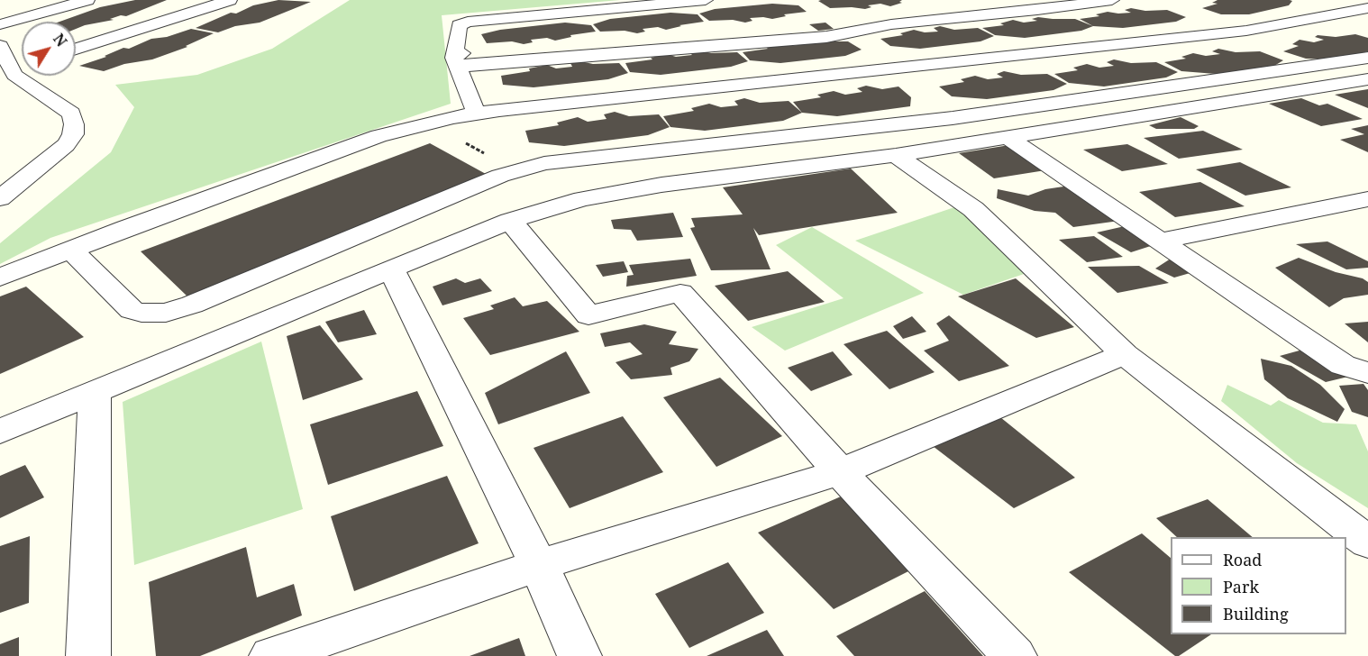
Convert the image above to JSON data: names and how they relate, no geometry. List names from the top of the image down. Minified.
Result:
{"legend":["Road","Park","Building"],"north":"top right"}
